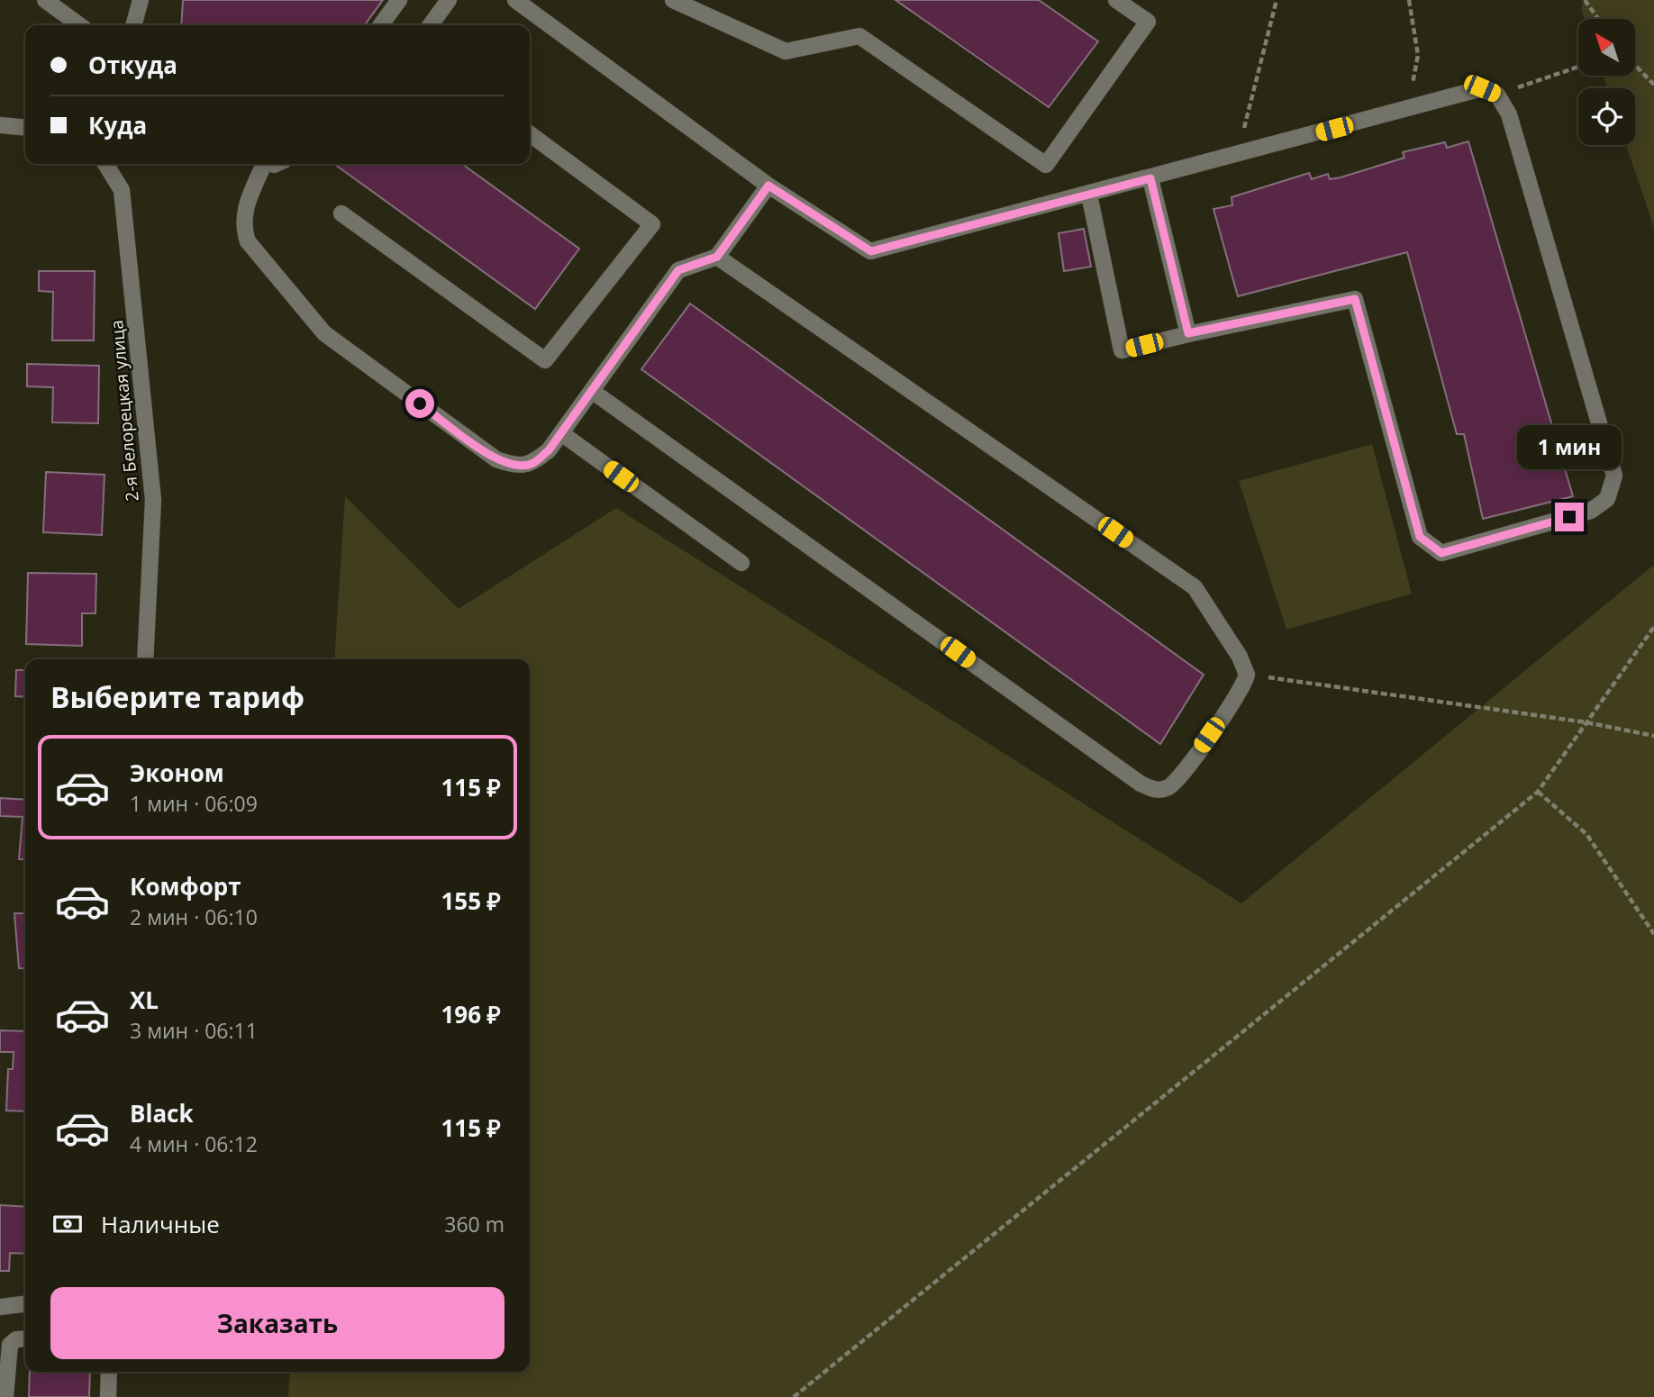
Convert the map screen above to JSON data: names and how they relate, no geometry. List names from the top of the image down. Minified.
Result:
{"streets":{"street":["2-я Белорецкая улица"]},"north":"top left","page":{"banner":["Откуда","Куда"],"bubble":"1 мин","heading":"Выберите тариф","list":[{"name":"Эконом","note":"1 мин · 06:09","value":"115 ₽"},{"name":"Комфорт","note":"2 мин · 06:10","value":"155 ₽"},{"name":"XL","note":"3 мин · 06:11","value":"196 ₽"},{"name":"Black","note":"4 мин · 06:12","value":"115 ₽"}],"pay":["Наличные","360 m"],"buttons":"Заказать"}}
